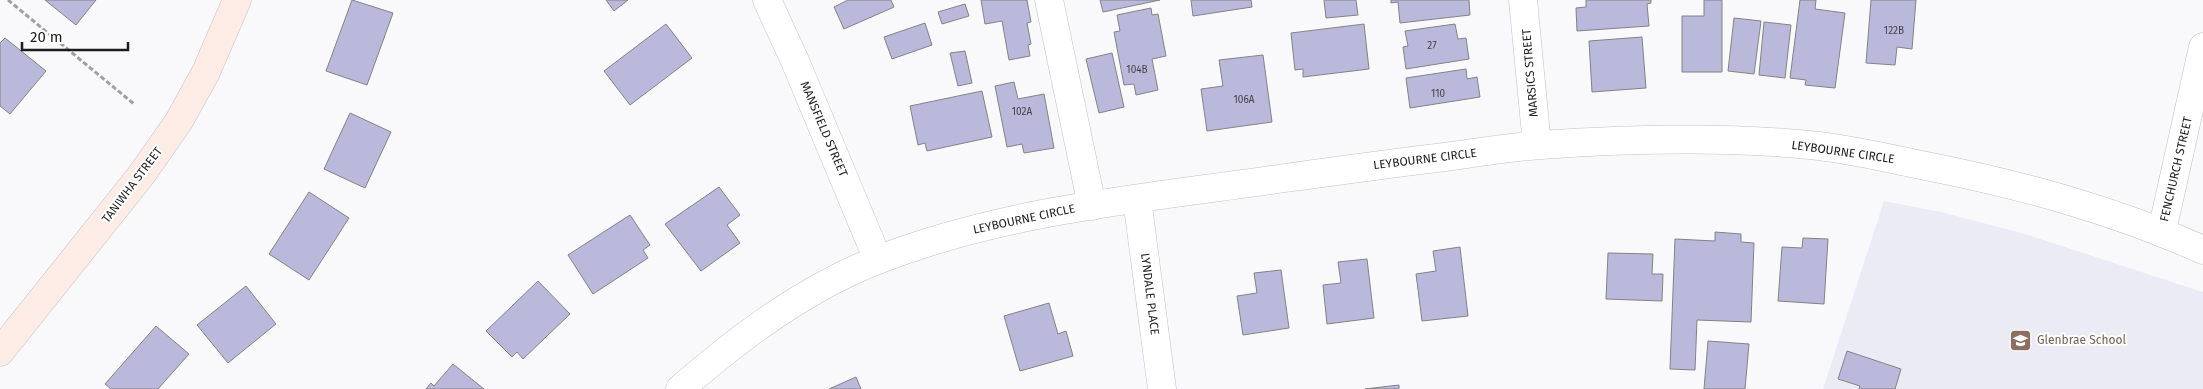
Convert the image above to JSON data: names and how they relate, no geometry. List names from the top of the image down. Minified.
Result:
{"streets":{"main road":["TANIWHA STREET"],"street":["MARSICS STREET","MANSFIELD STREET","LEYBOURNE CIRCLE","FENCHURCH STREET","LYNDALE PLACE"]},"crossings":[["MARSICS STREET","LEYBOURNE CIRCLE"],["MANSFIELD STREET","LEYBOURNE CIRCLE"],["LEYBOURNE CIRCLE","FENCHURCH STREET"],["LEYBOURNE CIRCLE","LYNDALE PLACE"]],"places":{"school or university":["Glenbrae School"]},"house_numbers":["122B","27","104B","110","106A","102A"],"scale_bar":"20 m"}
